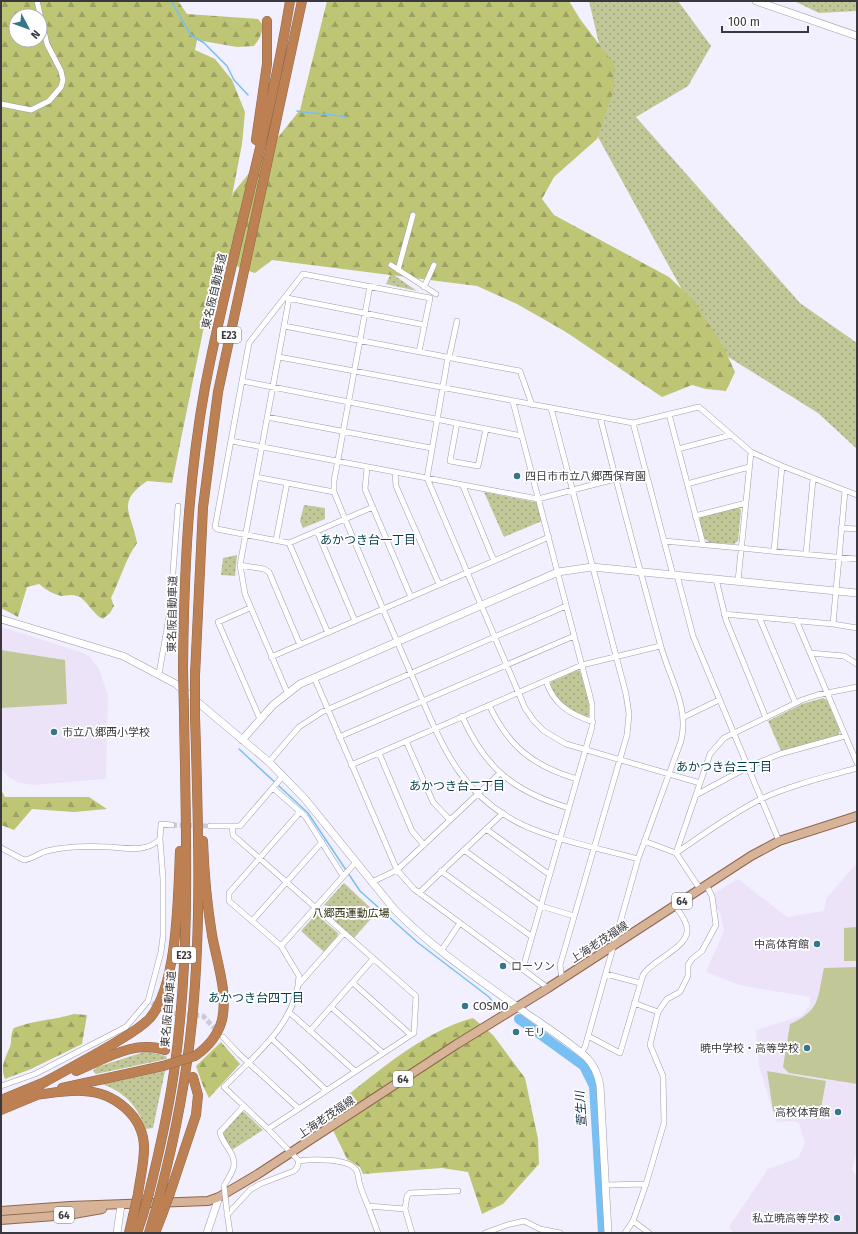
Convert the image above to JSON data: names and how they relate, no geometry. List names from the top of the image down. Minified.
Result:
{"streets":{"highway":["東名阪自動車道","E23"],"main road":["64","上海老茂福線"]},"districts":["あかつき台一丁目","あかつき台三丁目","あかつき台二丁目","あかつき台四丁目"],"water":["萱生川"],"parks":["八郷西運動広場"],"places":["四日市市立八郷西保育園","市立八郷西小学校","中高体育館","ローソン","COSMO","モリ","暁中学校・高等学校","高校体育館","私立暁高等学校"],"scale_bar":"100 m","north":"bottom right"}
